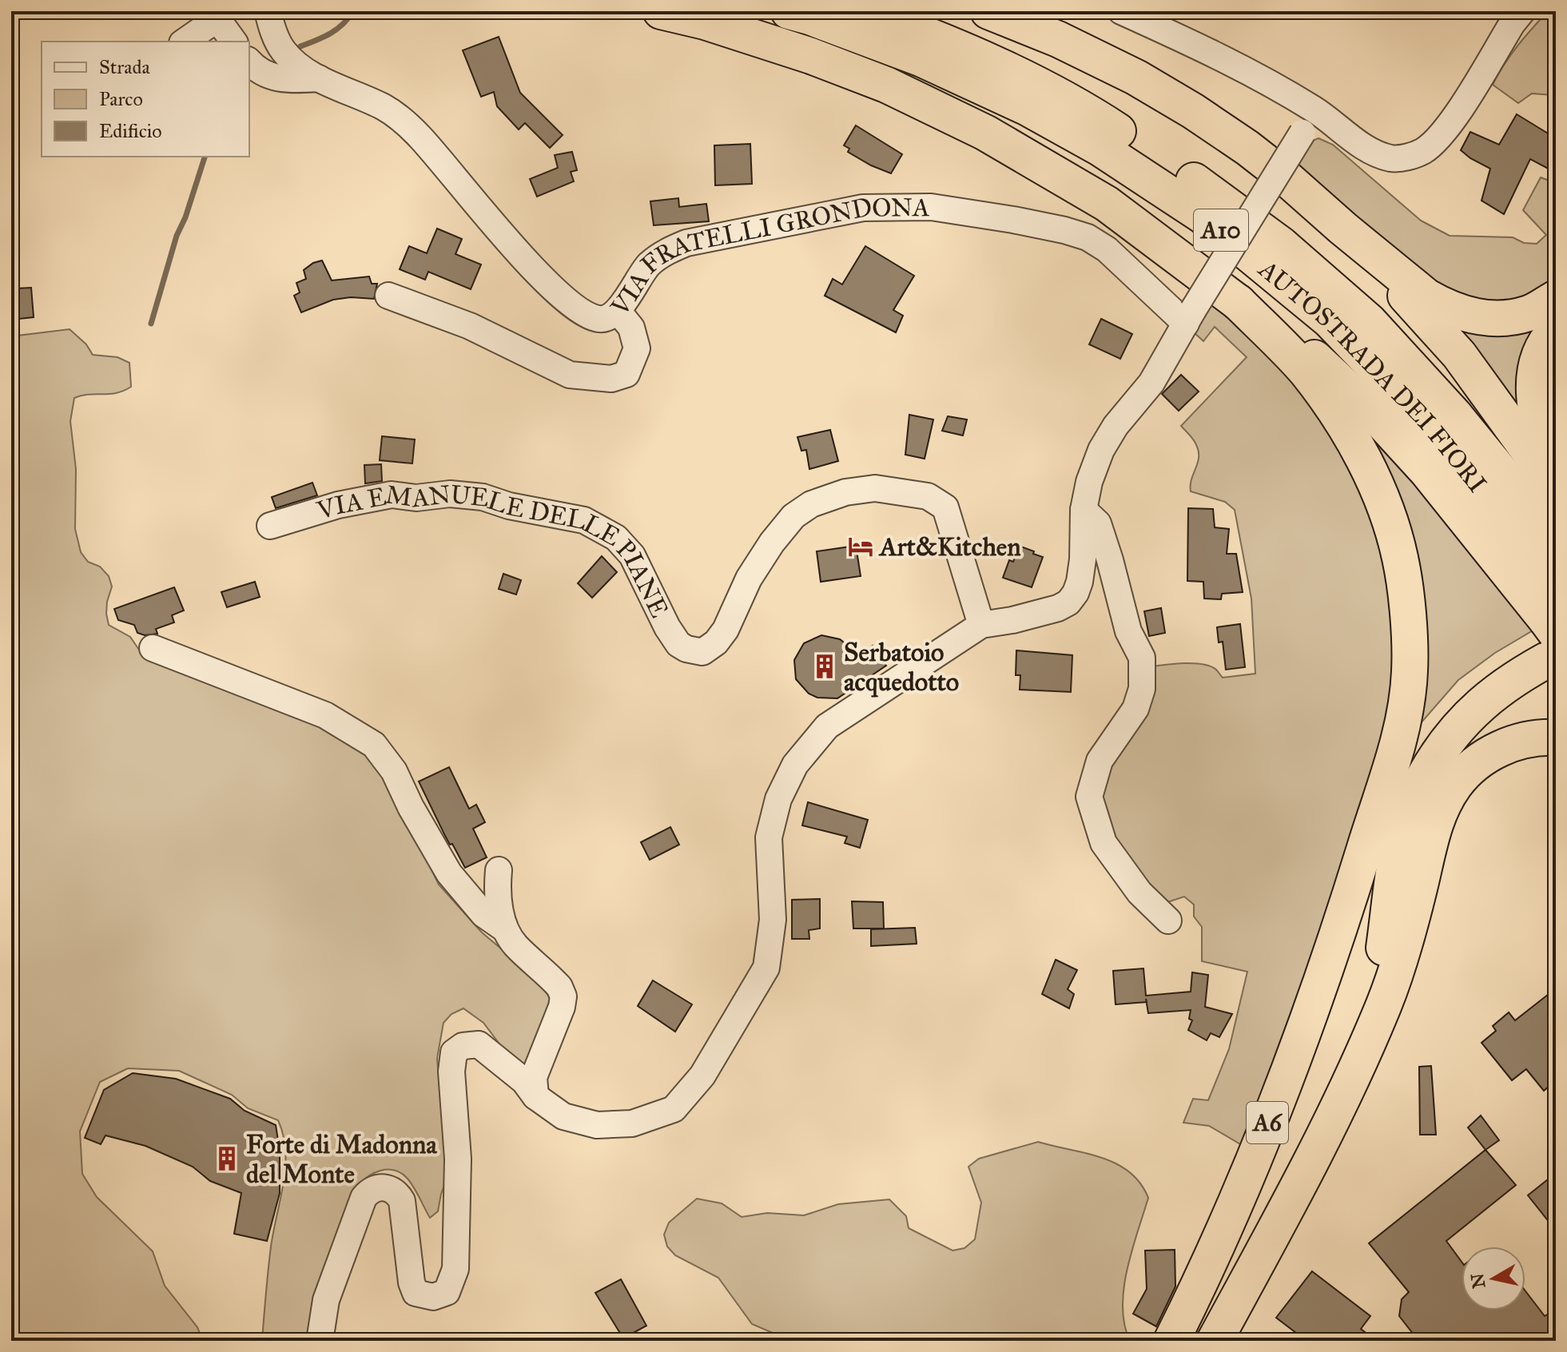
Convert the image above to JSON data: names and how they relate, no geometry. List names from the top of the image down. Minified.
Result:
{"streets":{"highway":["A10","AUTOSTRADA DEI FIORI","A6"],"street":["VIA FRATELLI GRONDONA","VIA EMANUELE DELLE PIANE"]},"places":{"hotel":["Art&Kitchen"],"building":["Serbatoio acquedotto","Forte di Madonna del Monte"]},"legend":["Strada","Parco","Edificio"],"north":"left"}
